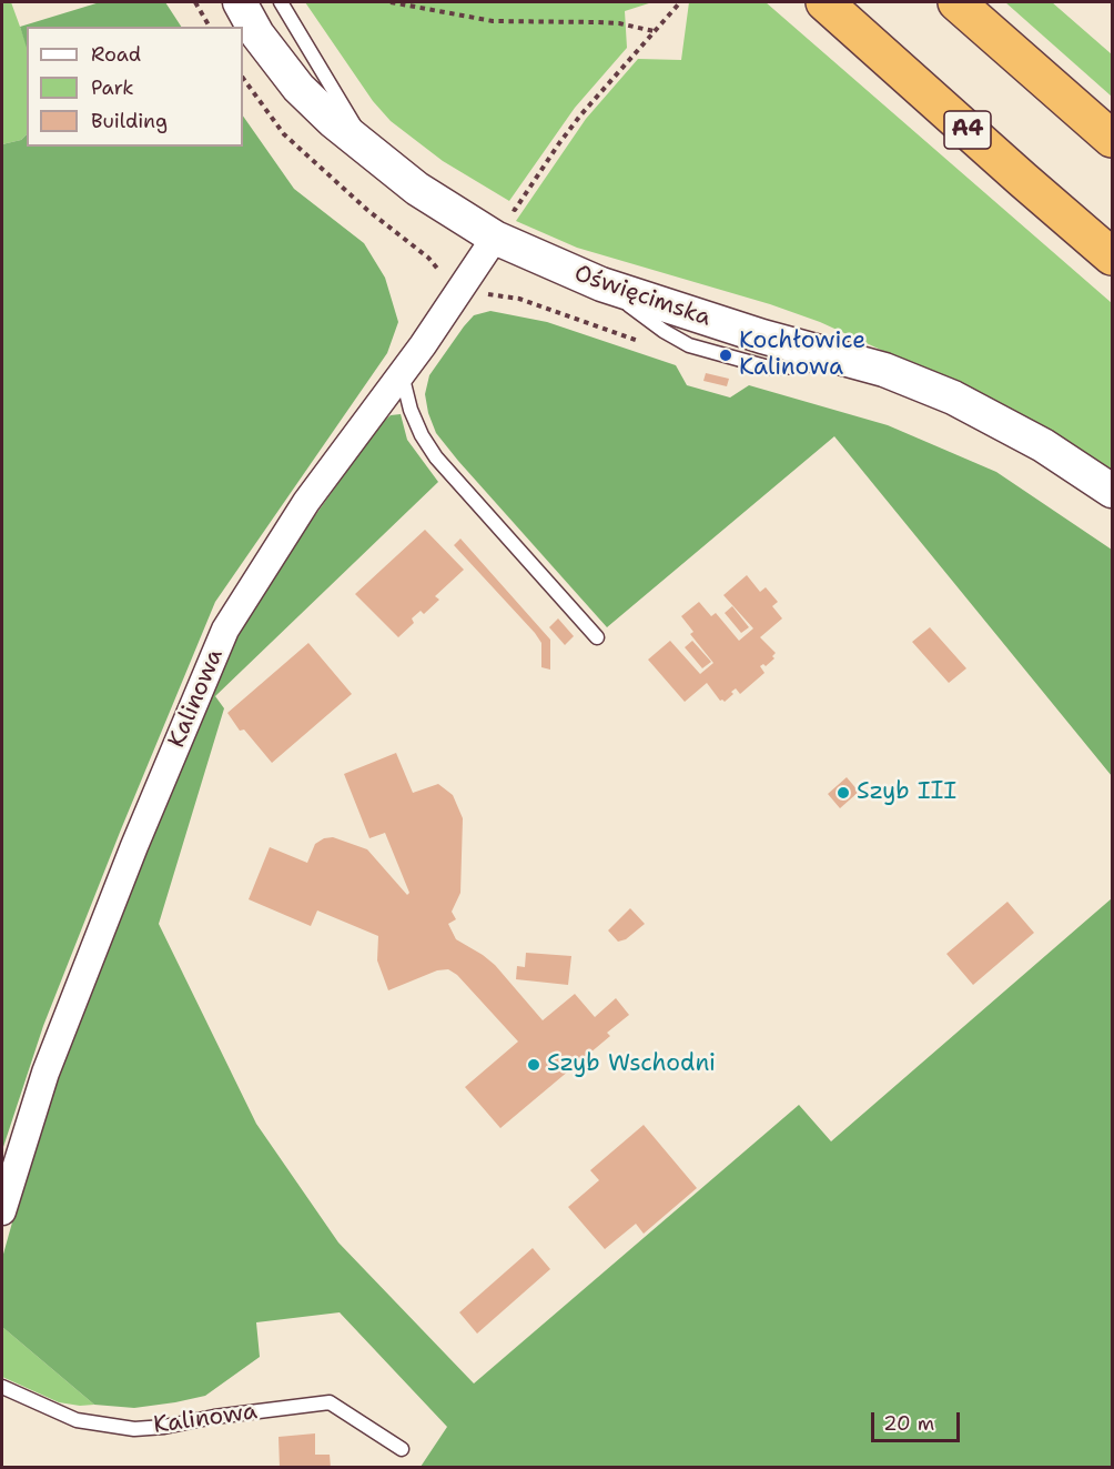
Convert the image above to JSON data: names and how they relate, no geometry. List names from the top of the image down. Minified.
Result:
{"streets":{"highway":["A4"],"street":["Oświęcimska","Kalinowa"]},"crossings":[["Oświęcimska","Kalinowa"]],"places":["Kochłowice Kalinowa","Szyb III","Szyb Wschodni"],"legend":["Road","Park","Building"],"scale_bar":"20 m"}
